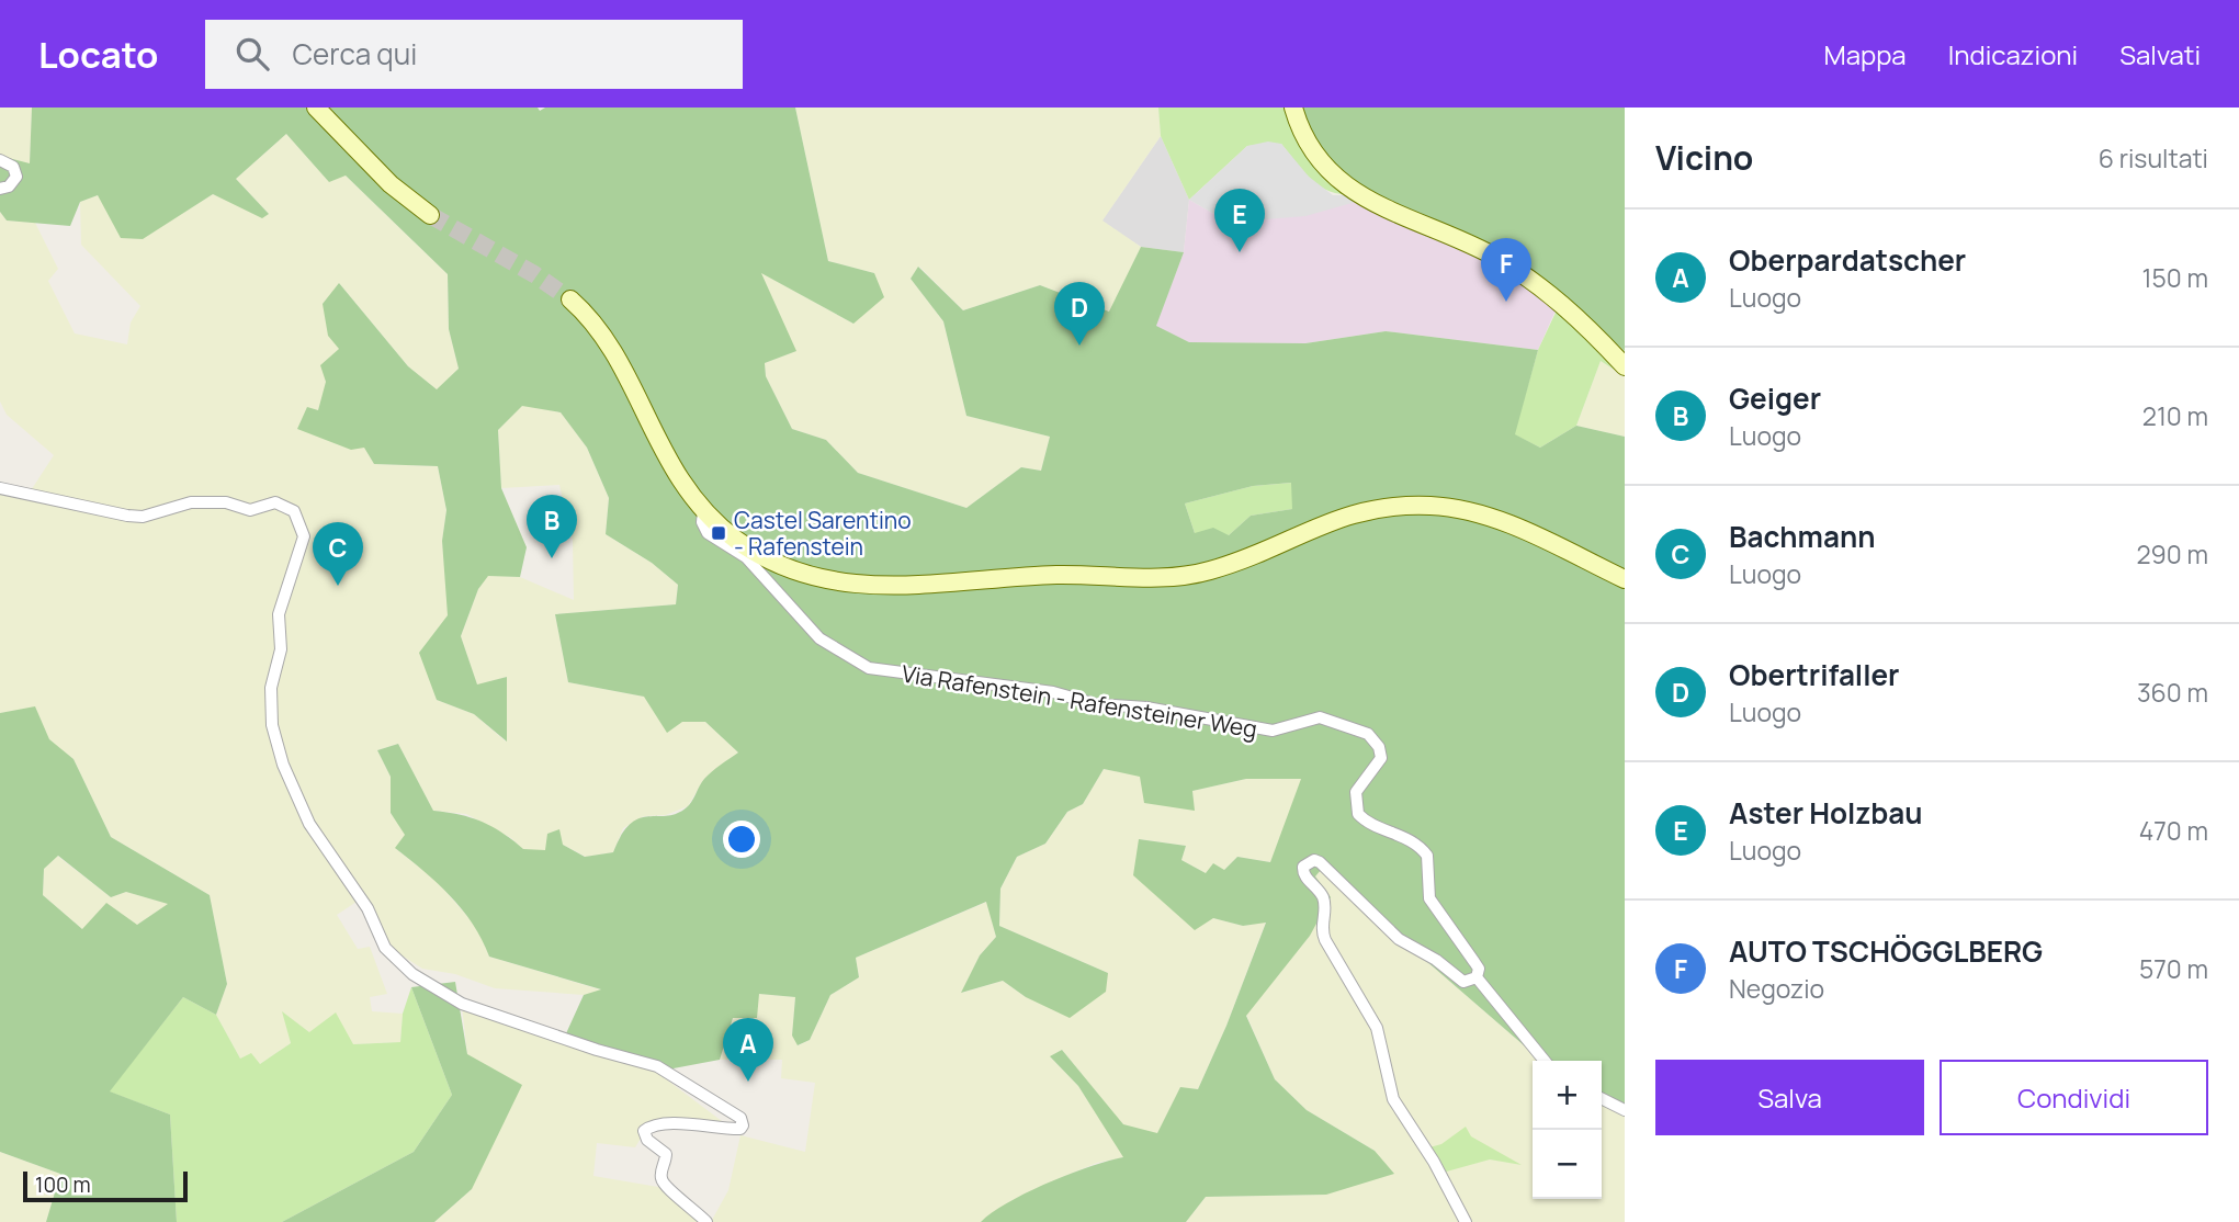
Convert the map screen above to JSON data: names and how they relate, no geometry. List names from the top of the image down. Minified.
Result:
{"streets":{"street":["Via Rafenstein - Rafensteiner Weg"]},"places":{"transit":["Castel Sarentino - Rafenstein"]},"scale_bar":"100 m","page":{"header":"Locato","search":"Cerca qui","nav":["Mappa","Indicazioni","Salvati"],"heading":["Vicino","6 risultati"],"pins":["E","F","D","B","C","A"],"list":[{"mark":"A","name":"Oberpardatscher","note":"Luogo","value":"150 m"},{"mark":"B","name":"Geiger","note":"Luogo","value":"210 m"},{"mark":"C","name":"Bachmann","note":"Luogo","value":"290 m"},{"mark":"D","name":"Obertrifaller","note":"Luogo","value":"360 m"},{"mark":"E","name":"Aster Holzbau","note":"Luogo","value":"470 m"},{"mark":"F","name":"AUTO TSCHÖGGLBERG","note":"Negozio","value":"570 m"}],"buttons":["Salva","Condividi"],"map_buttons":["+","−"],"scale":"100 m"}}
